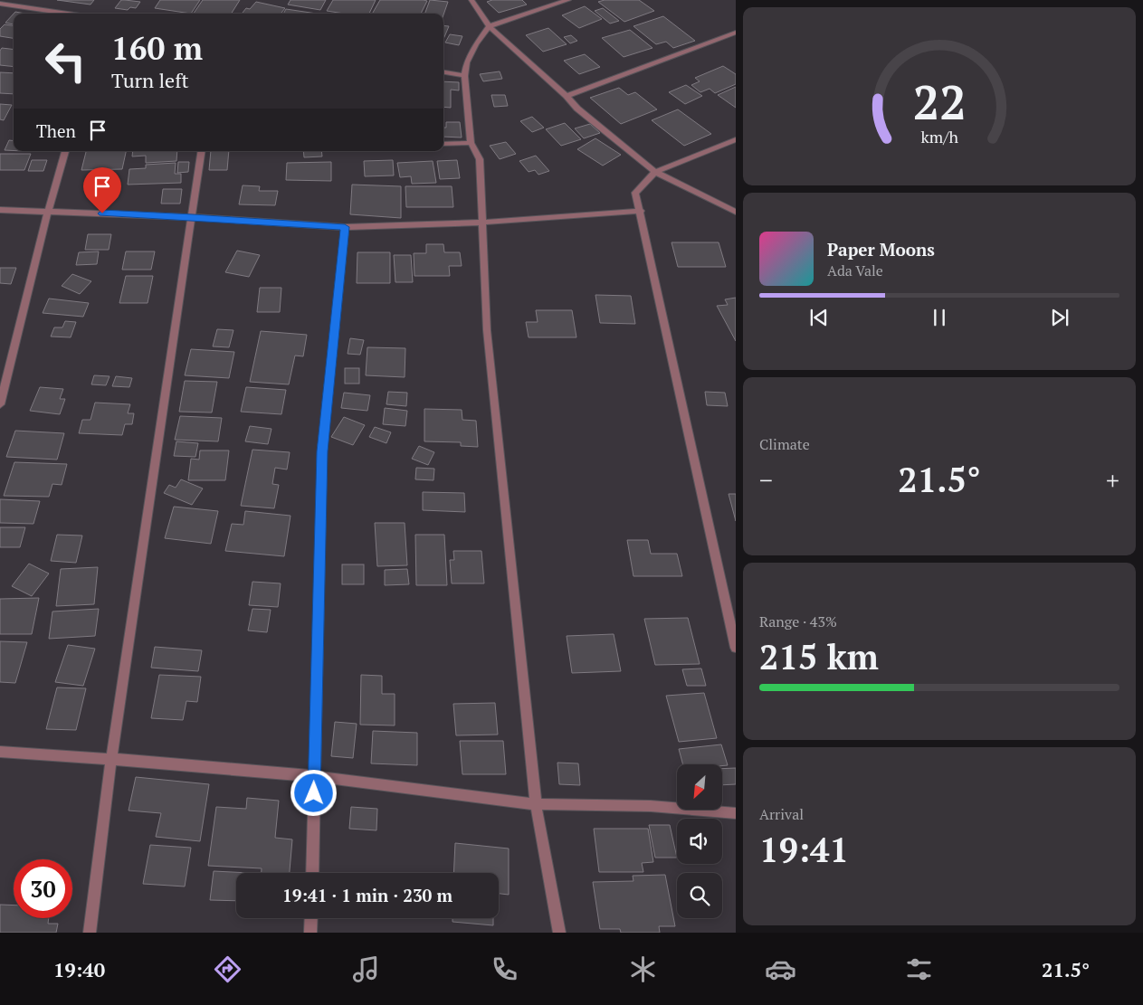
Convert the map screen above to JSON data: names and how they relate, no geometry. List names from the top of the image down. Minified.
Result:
{"north":"bottom left","page":{"turn":["160 m","Turn left"],"then":"Then","song":["Paper Moons","Ada Vale"],"tile":["Climate",["Range · 43%","215 km"],["Arrival","19:41"]],"heat":["−","21.5°","+"],"limit":"30","trip":"19:41 · 1 min · 230 m","tabs":["19:40","21.5°"],"gauge":["22","km/h"]}}
